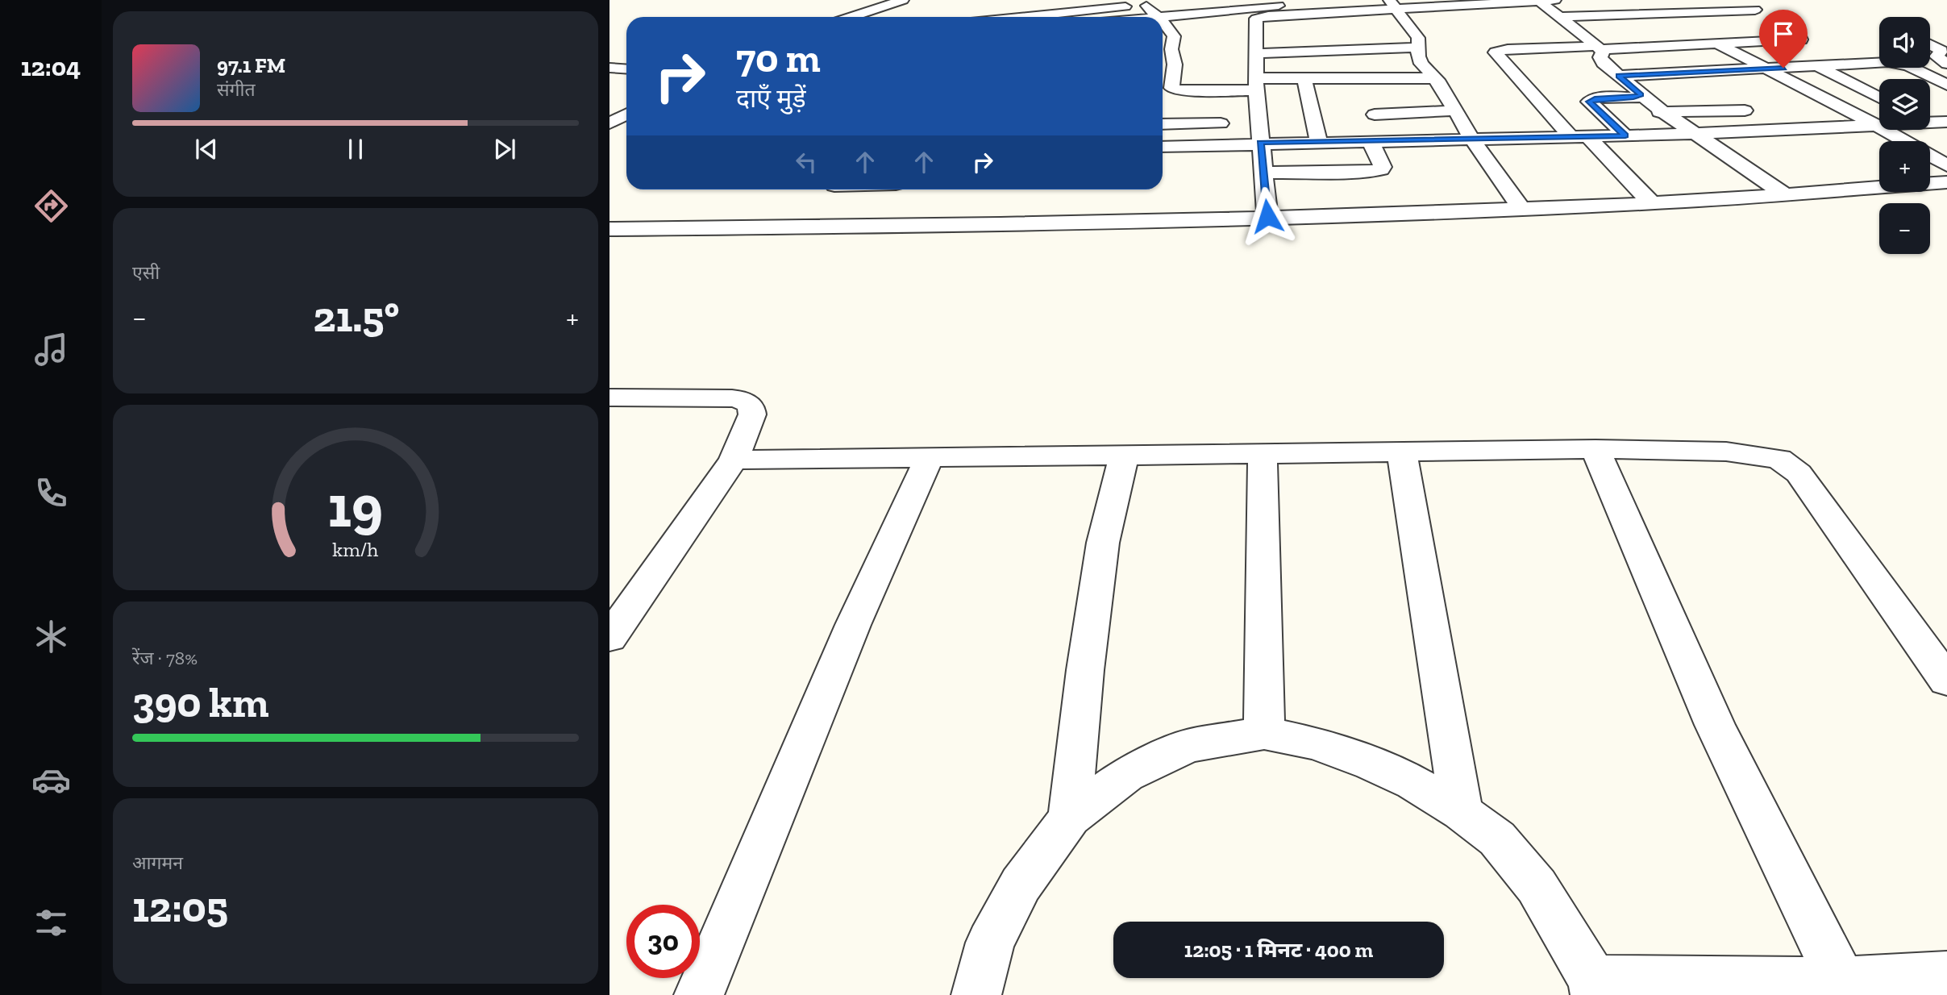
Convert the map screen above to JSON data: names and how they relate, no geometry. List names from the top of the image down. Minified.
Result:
{"page":{"tabs":"12:04","map_buttons":["+","−"],"turn":["70 m","दाएँ मुड़ें"],"song":["97.1 FM","संगीत"],"tile":["एसी",["रेंज · 78%","390 km"],["आगमन","12:05"]],"heat":["−","21.5°","+"],"limit":"30","trip":"12:05 · 1 मिनट · 400 m","gauge":["19","km/h"]}}
